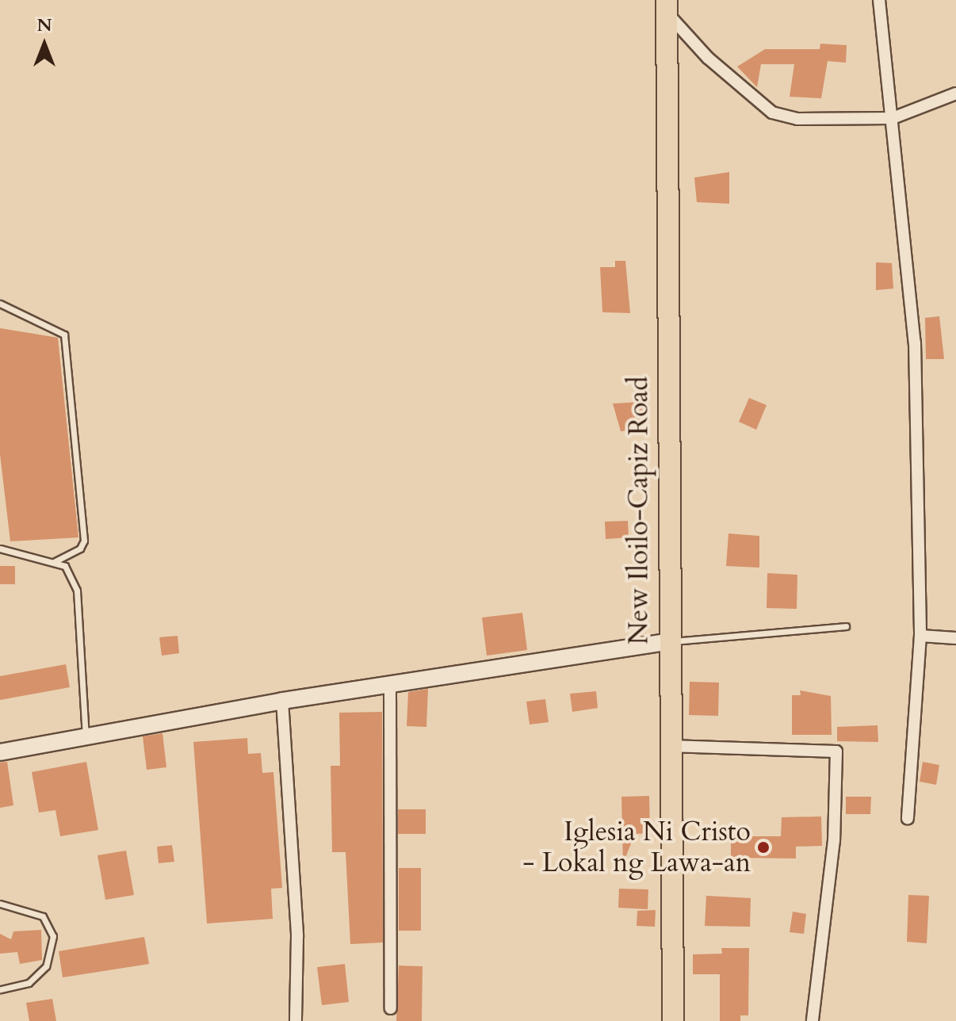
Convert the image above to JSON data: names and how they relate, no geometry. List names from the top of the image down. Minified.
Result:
{"streets":{"highway":["New Iloilo-Capiz Road"]},"places":["Iglesia Ni Cristo - Lokal ng Lawa-an"],"north":"top"}
